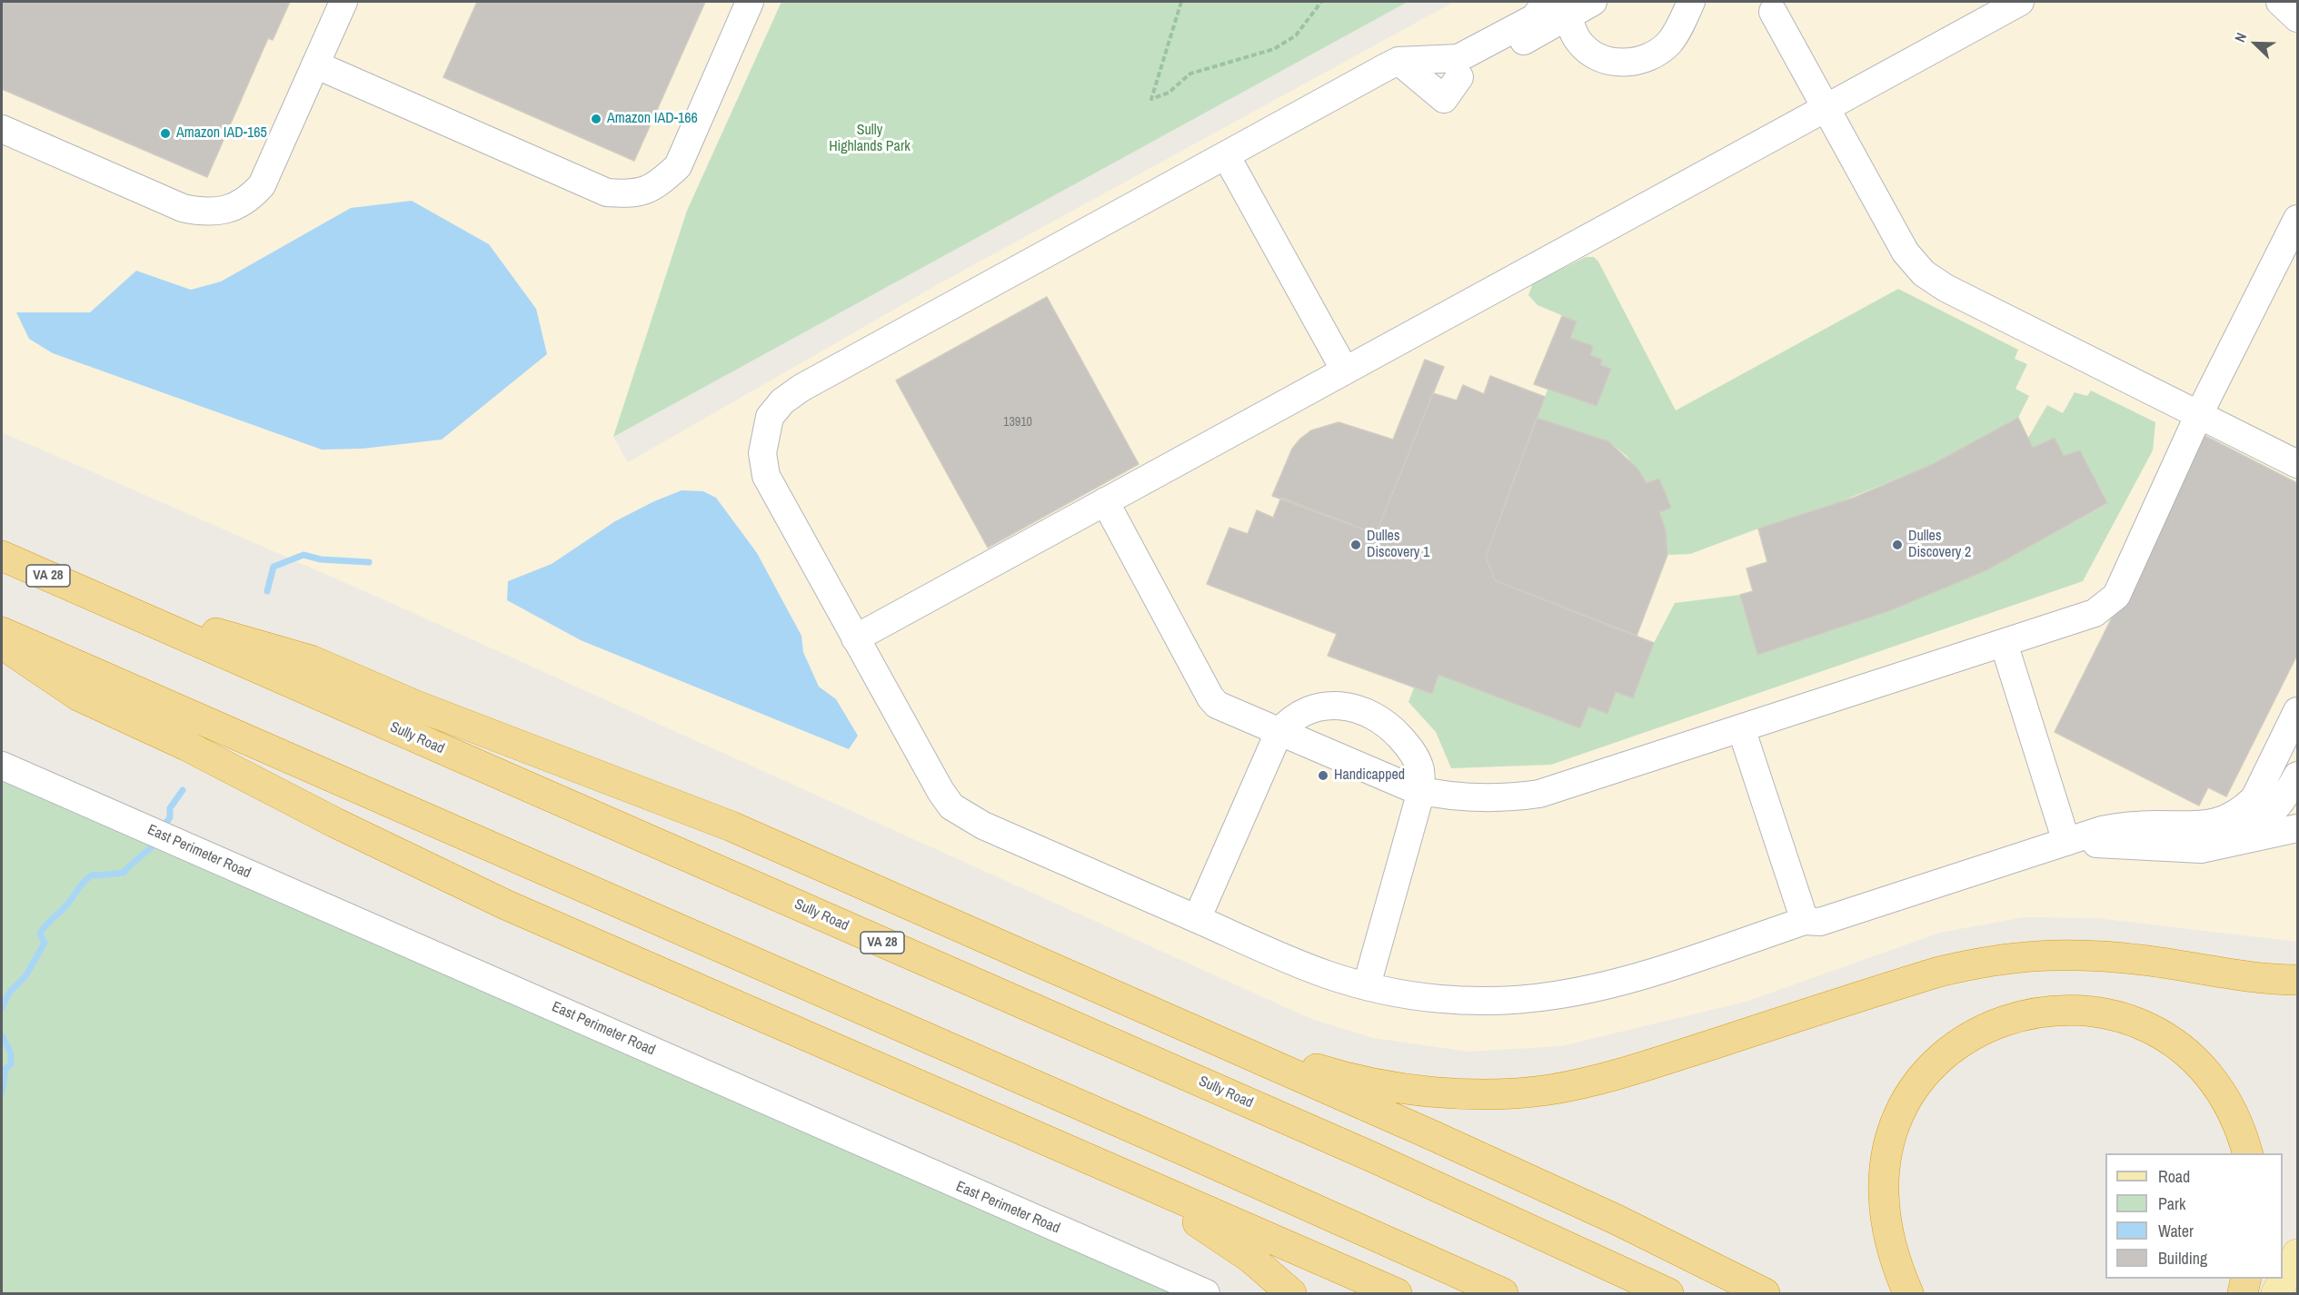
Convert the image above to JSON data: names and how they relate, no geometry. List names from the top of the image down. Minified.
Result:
{"streets":{"highway":["VA 28","Sully Road"],"lane":["East Perimeter Road"]},"parks":["Sully Highlands Park"],"places":["Amazon IAD-166","Amazon IAD-165","Dulles Discovery 1","Dulles Discovery 2","Handicapped"],"house_numbers":["13910"],"legend":["Road","Park","Water","Building"],"north":"top left"}
